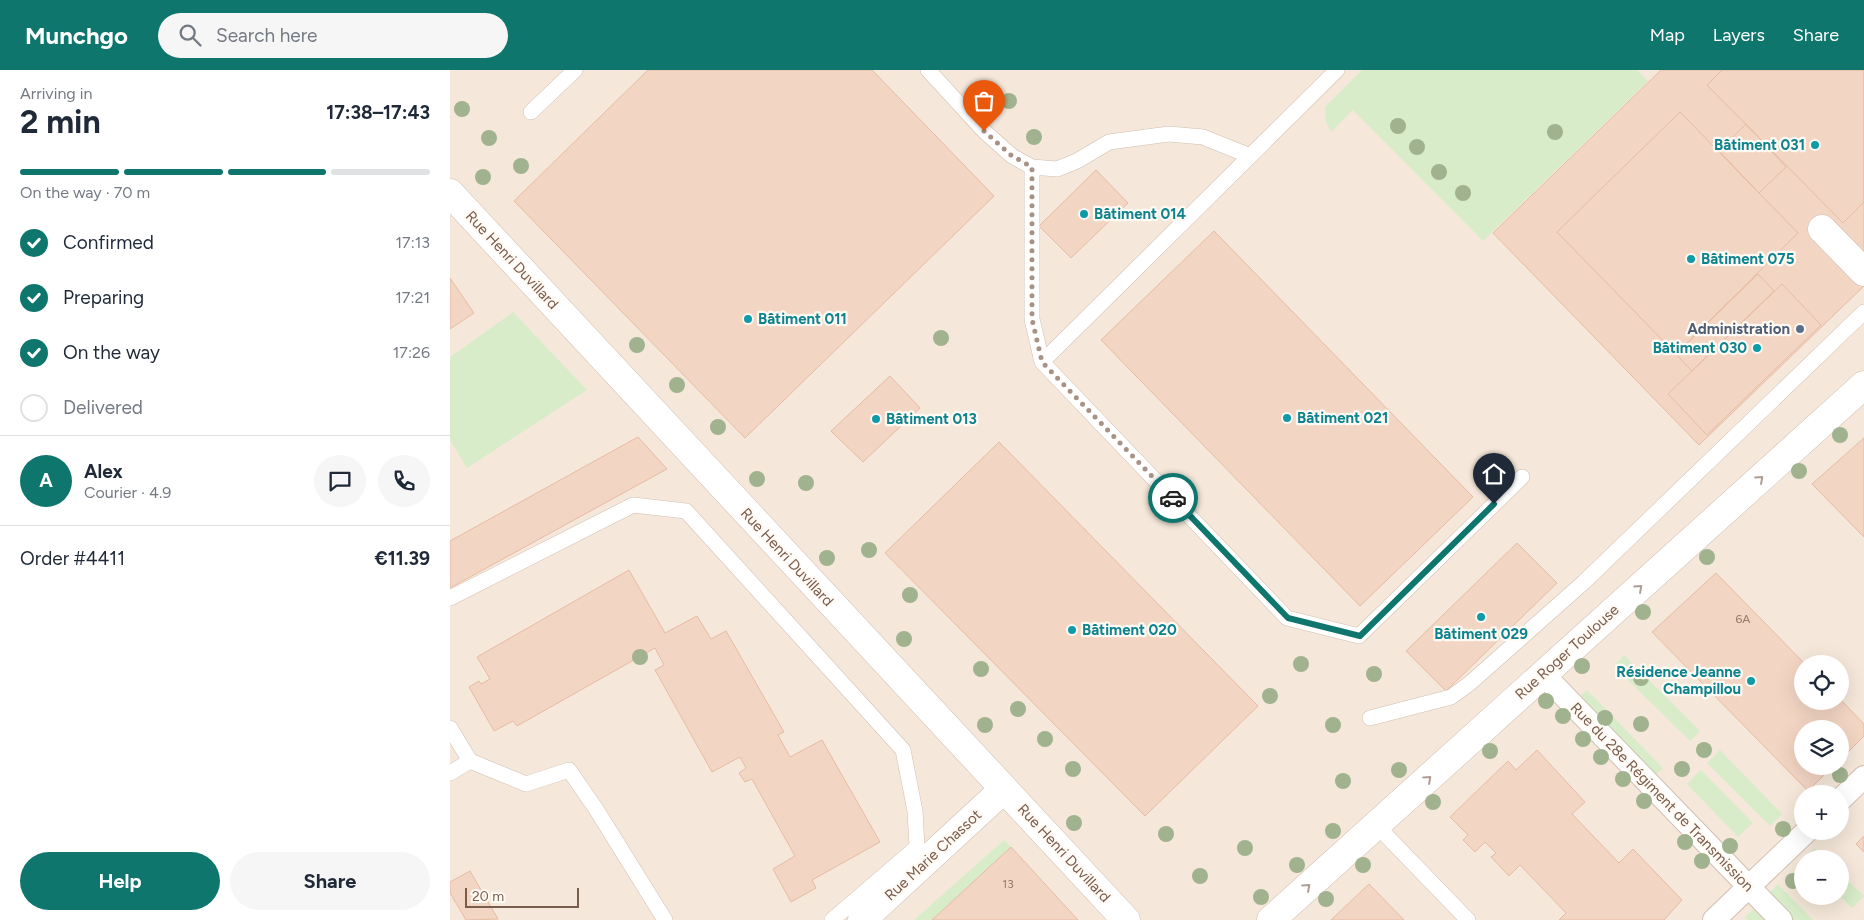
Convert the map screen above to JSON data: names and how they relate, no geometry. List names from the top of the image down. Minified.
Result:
{"streets":{"street":["Rue Henri Duvillard","Rue Roger Toulouse","Rue du 28e Régiment de Transmission","Rue Marie Chassot"]},"crossings":[["Rue Henri Duvillard","Rue Marie Chassot"],["Rue Roger Toulouse","Rue du 28e Régiment de Transmission"]],"one_way":["Rue Roger Toulouse"],"places":["Bâtiment 031","Bâtiment 014","Bâtiment 075","Bâtiment 011","Administration","Bâtiment 030","Bâtiment 021","Bâtiment 013","Bâtiment 029","Bâtiment 020","Résidence Jeanne Champillou"],"house_numbers":["6A","13"],"scale_bar":"20 m","page":{"header":"Munchgo","search":"Search here","nav":["Map","Layers","Share"],"heading":["2 min","Arriving in","17:38–17:43"],"panel":["Alex","Courier · 4.9","Order #4411","€11.39"],"bar":"On the way · 70 m","list":[["Confirmed","17:13"],["Preparing","17:21"],["On the way","17:26"],"Delivered"],"round":"A","map_buttons":["+","−"],"buttons":["Help","Share"],"scale":"20 m"}}
